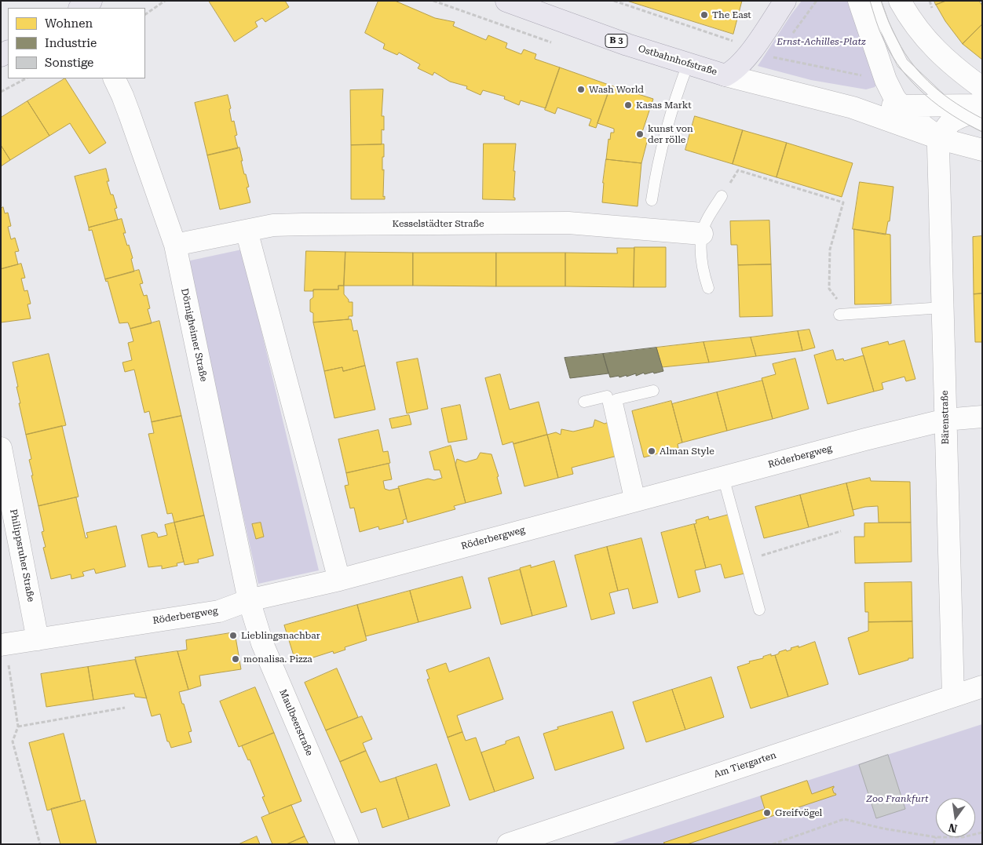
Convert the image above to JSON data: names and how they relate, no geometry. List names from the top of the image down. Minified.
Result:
{"streets":{"main road":["B 3","Ostbahnhofstraße"],"street":["Kesselstädter Straße","Dörnigheimer Straße","Bärenstraße","Röderbergweg","Philippsruher Straße","Maulbeerstraße","Am Tiergarten"]},"crossings":[["Ostbahnhofstraße","Bärenstraße"],["Kesselstädter Straße","Dörnigheimer Straße"],["Dörnigheimer Straße","Röderbergweg"],["Dörnigheimer Straße","Maulbeerstraße"],["Bärenstraße","Röderbergweg"],["Bärenstraße","Am Tiergarten"],["Röderbergweg","Philippsruher Straße"],["Röderbergweg","Maulbeerstraße"]],"parks":["Ernst-Achilles-Platz","Zoo Frankfurt"],"places":["The East","Wash World","Kasas Markt","kunst von der rölle","Alman Style","Lieblingsnachbar","monalisa. Pizza","Greifvögel"],"legend":["Wohnen","Industrie","Sonstige"],"north":"bottom"}
